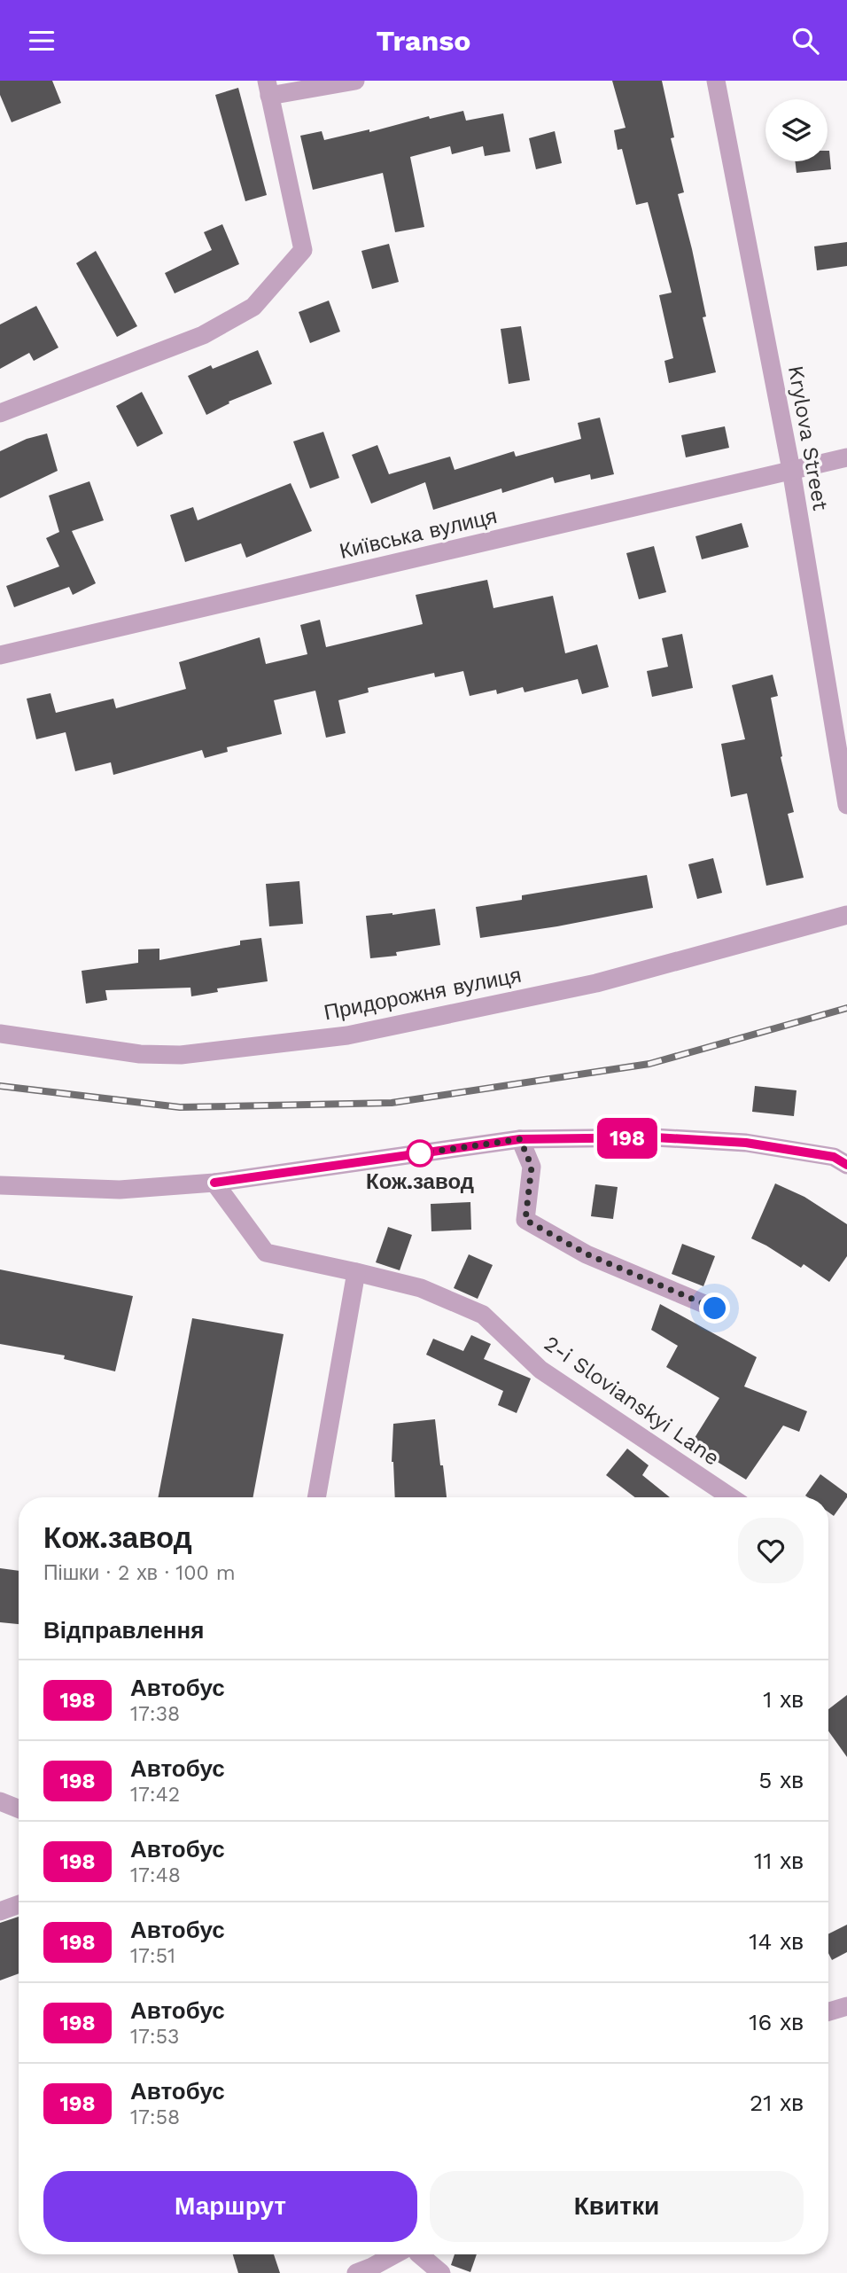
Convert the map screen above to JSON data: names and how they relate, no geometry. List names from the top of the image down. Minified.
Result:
{"streets":{"street":["Krylova Street","Київська вулиця","Придорожня вулиця","2-i Slovianskyi Lane"]},"crossings":[["Krylova Street","Київська вулиця"]],"places":["Кож.завод"],"lines":["bus line 198"],"page":{"header":"Transo","on_map":"198","heading":[["Кож.завод","Пішки · 2 хв · 100 m"],"Відправлення"],"list":[{"mark":"198","name":"Автобус","note":"17:38","value":"1 хв"},{"mark":"198","name":"Автобус","note":"17:42","value":"5 хв"},{"mark":"198","name":"Автобус","note":"17:48","value":"11 хв"},{"mark":"198","name":"Автобус","note":"17:51","value":"14 хв"},{"mark":"198","name":"Автобус","note":"17:53","value":"16 хв"},{"mark":"198","name":"Автобус","note":"17:58","value":"21 хв"}],"buttons":["Маршрут","Квитки"]}}
